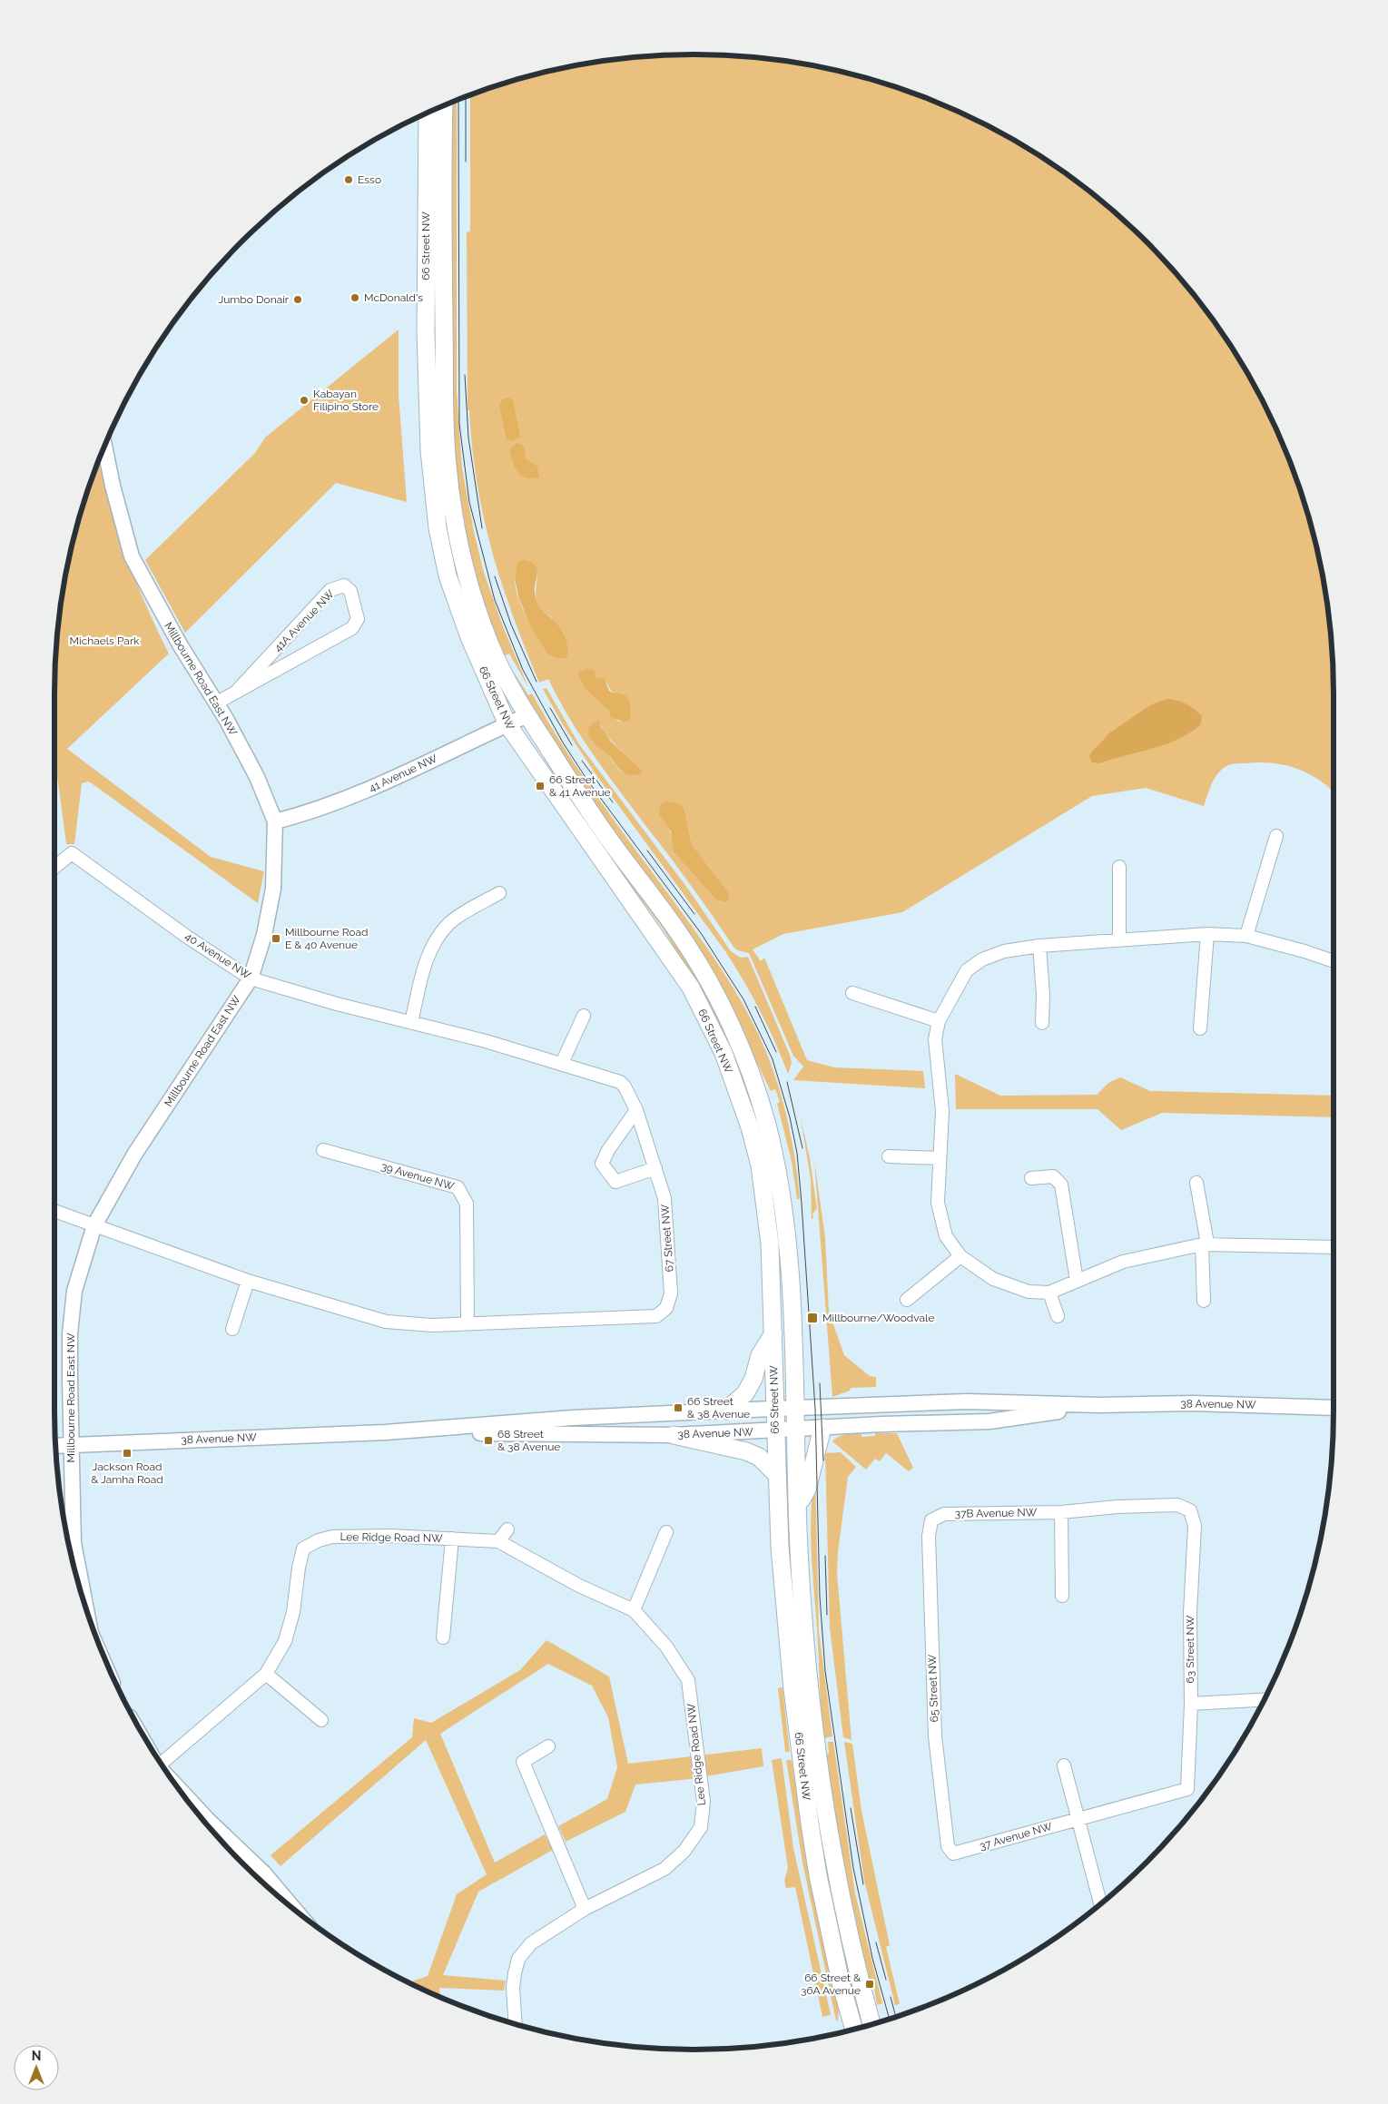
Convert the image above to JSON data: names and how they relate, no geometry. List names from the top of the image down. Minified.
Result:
{"streets":{"main road":["66 Street NW"],"street":["41A Avenue NW","Millbourne Road East NW","41 Avenue NW","40 Avenue NW","39 Avenue NW","67 Street NW","38 Avenue NW","37B Avenue NW","Lee Ridge Road NW","63 Street NW","65 Street NW","37 Avenue NW"]},"crossings":[["66 Street NW","41 Avenue NW"],["66 Street NW","38 Avenue NW"],["41A Avenue NW","Millbourne Road East NW"],["Millbourne Road East NW","41 Avenue NW"],["Millbourne Road East NW","40 Avenue NW"],["Millbourne Road East NW","38 Avenue NW"],["40 Avenue NW","67 Street NW"],["39 Avenue NW","67 Street NW"],["37B Avenue NW","63 Street NW"],["37B Avenue NW","65 Street NW"],["63 Street NW","37 Avenue NW"],["65 Street NW","37 Avenue NW"]],"parks":["Michaels Park"],"places":{"other":["Esso","McDonald's","Jumbo Donair","Kabayan Filipino Store"],"transit":["66 Street & 41 Avenue","Millbourne Road E & 40 Avenue","Millbourne/Woodvale","66 Street & 38 Avenue","68 Street & 38 Avenue","Jackson Road & Jamha Road","66 Street & 36A Avenue"]},"north":"top"}
